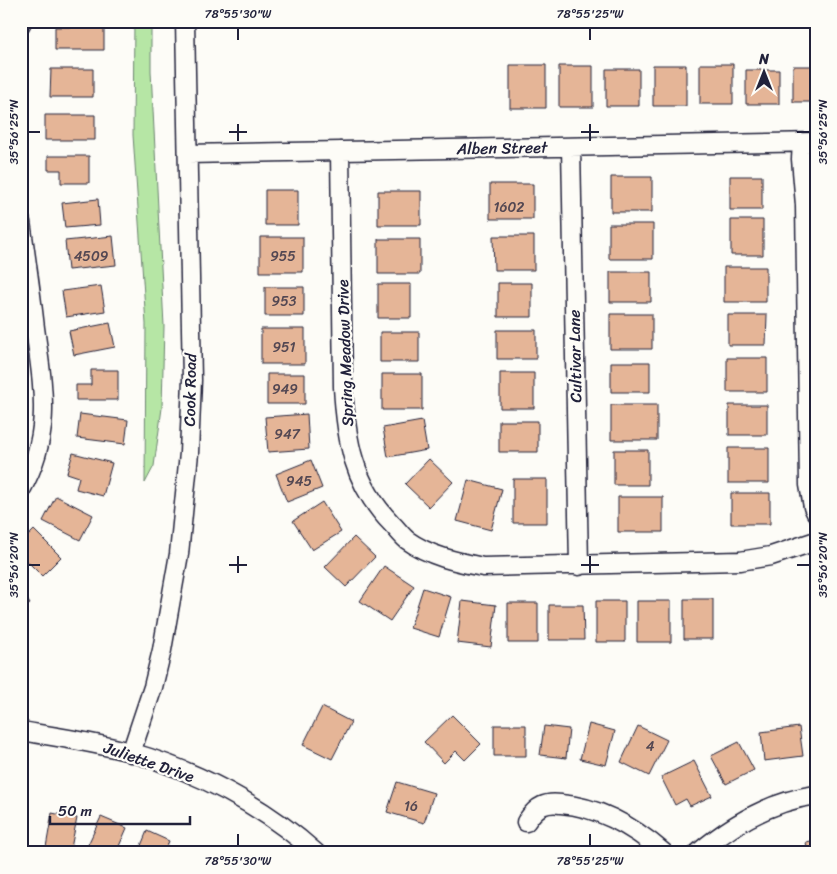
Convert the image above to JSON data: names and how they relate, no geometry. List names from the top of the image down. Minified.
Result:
{"streets":{"street":["Alben Street","Spring Meadow Drive","Cultivar Lane","Cook Road","Juliette Drive"]},"crossings":[["Alben Street","Spring Meadow Drive"],["Alben Street","Cultivar Lane"],["Alben Street","Cook Road"],["Spring Meadow Drive","Cultivar Lane"],["Cook Road","Juliette Drive"]],"house_numbers":["1602","4509","955","953","951","949","947","945","4","16"],"scale_bar":"50 m","north":"top","coordinates":["78°55'30\"W","78°55'25\"W","35°56'25\"N","35°56'20\"N"]}
